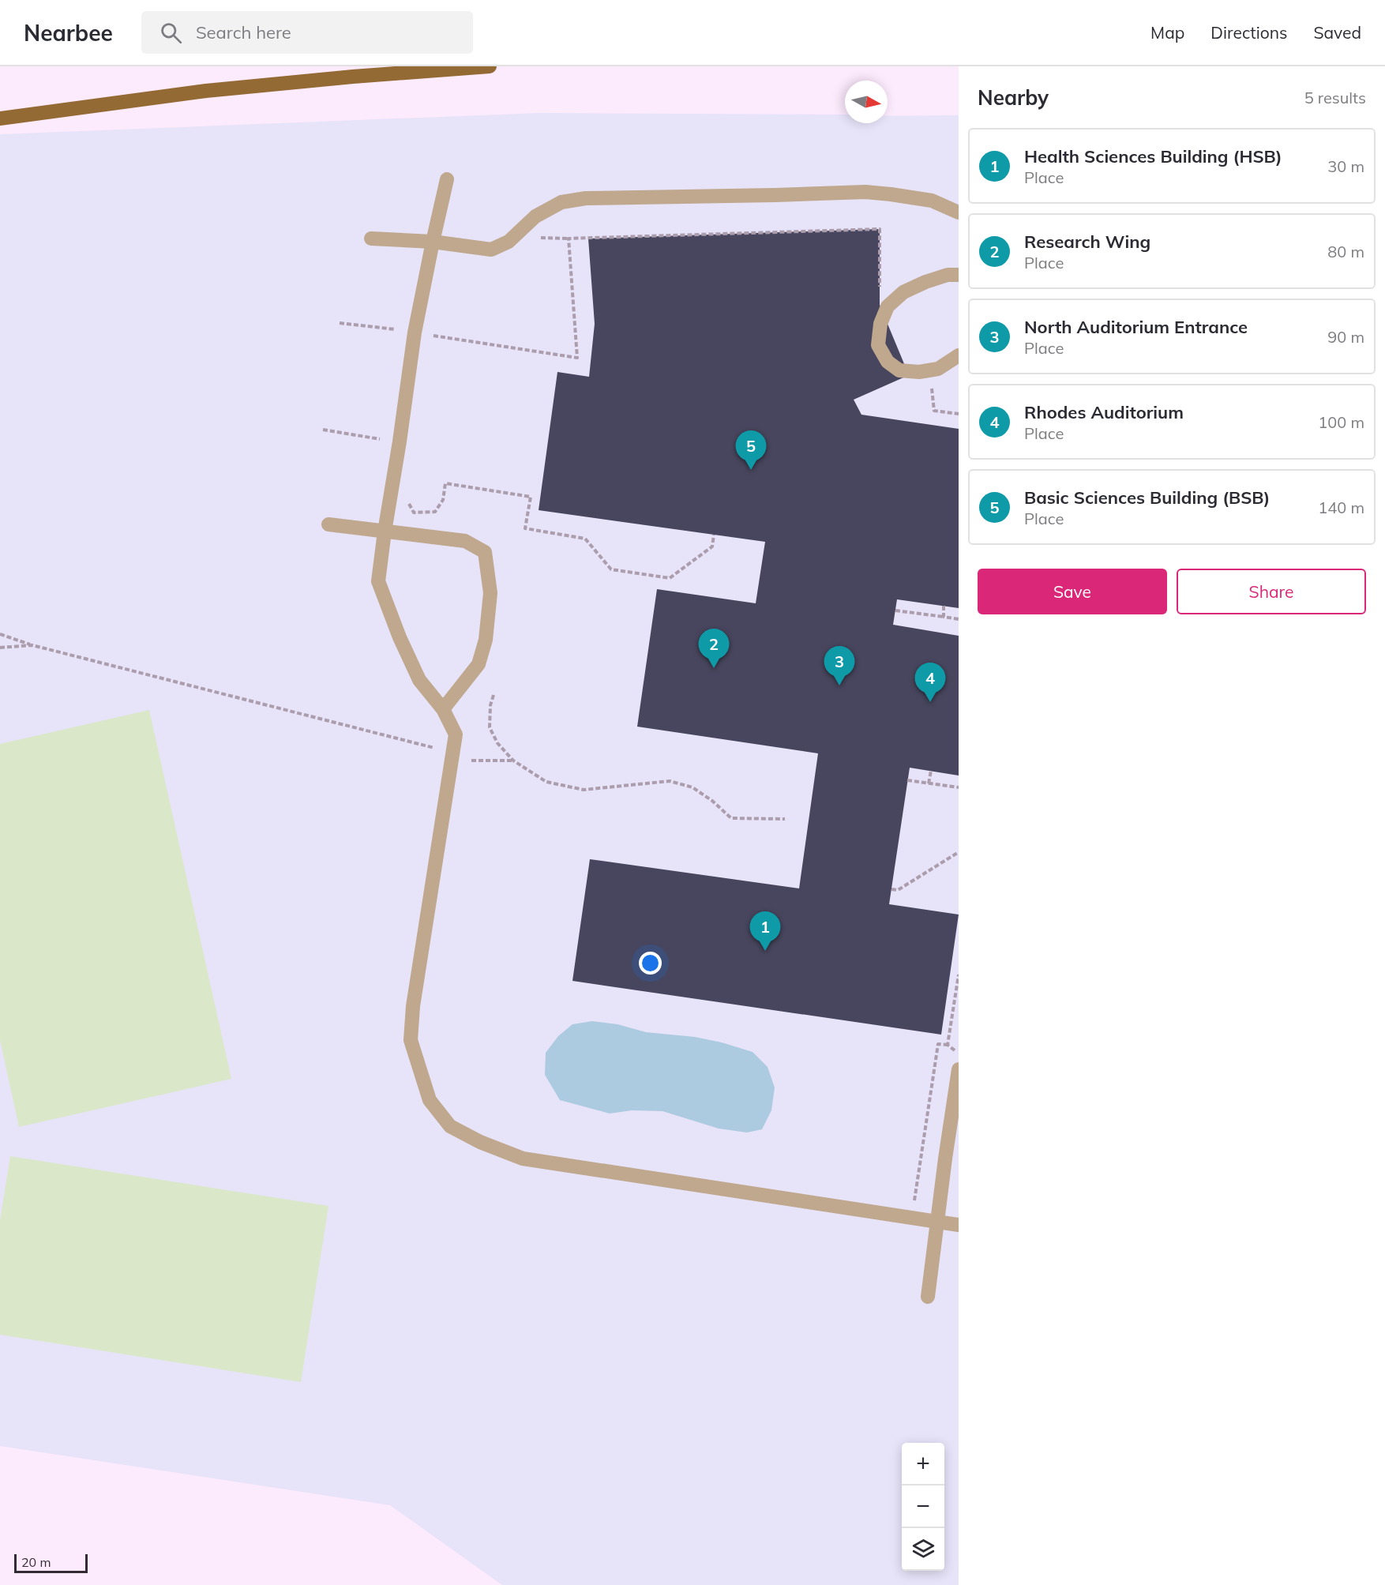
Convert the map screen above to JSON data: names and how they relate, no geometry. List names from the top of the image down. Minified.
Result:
{"scale_bar":"20 m","north":"right","page":{"header":"Nearbee","search":"Search here","nav":["Map","Directions","Saved"],"heading":["Nearby","5 results"],"list":[{"mark":"1","name":"Health Sciences Building (HSB)","note":"Place","value":"30 m"},{"mark":"2","name":"Research Wing","note":"Place","value":"80 m"},{"mark":"3","name":"North Auditorium Entrance","note":"Place","value":"90 m"},{"mark":"4","name":"Rhodes Auditorium","note":"Place","value":"100 m"},{"mark":"5","name":"Basic Sciences Building (BSB)","note":"Place","value":"140 m"}],"pins":["5","2","3","4","1"],"buttons":["Save","Share"],"map_buttons":["+","−"],"scale":"20 m"}}
